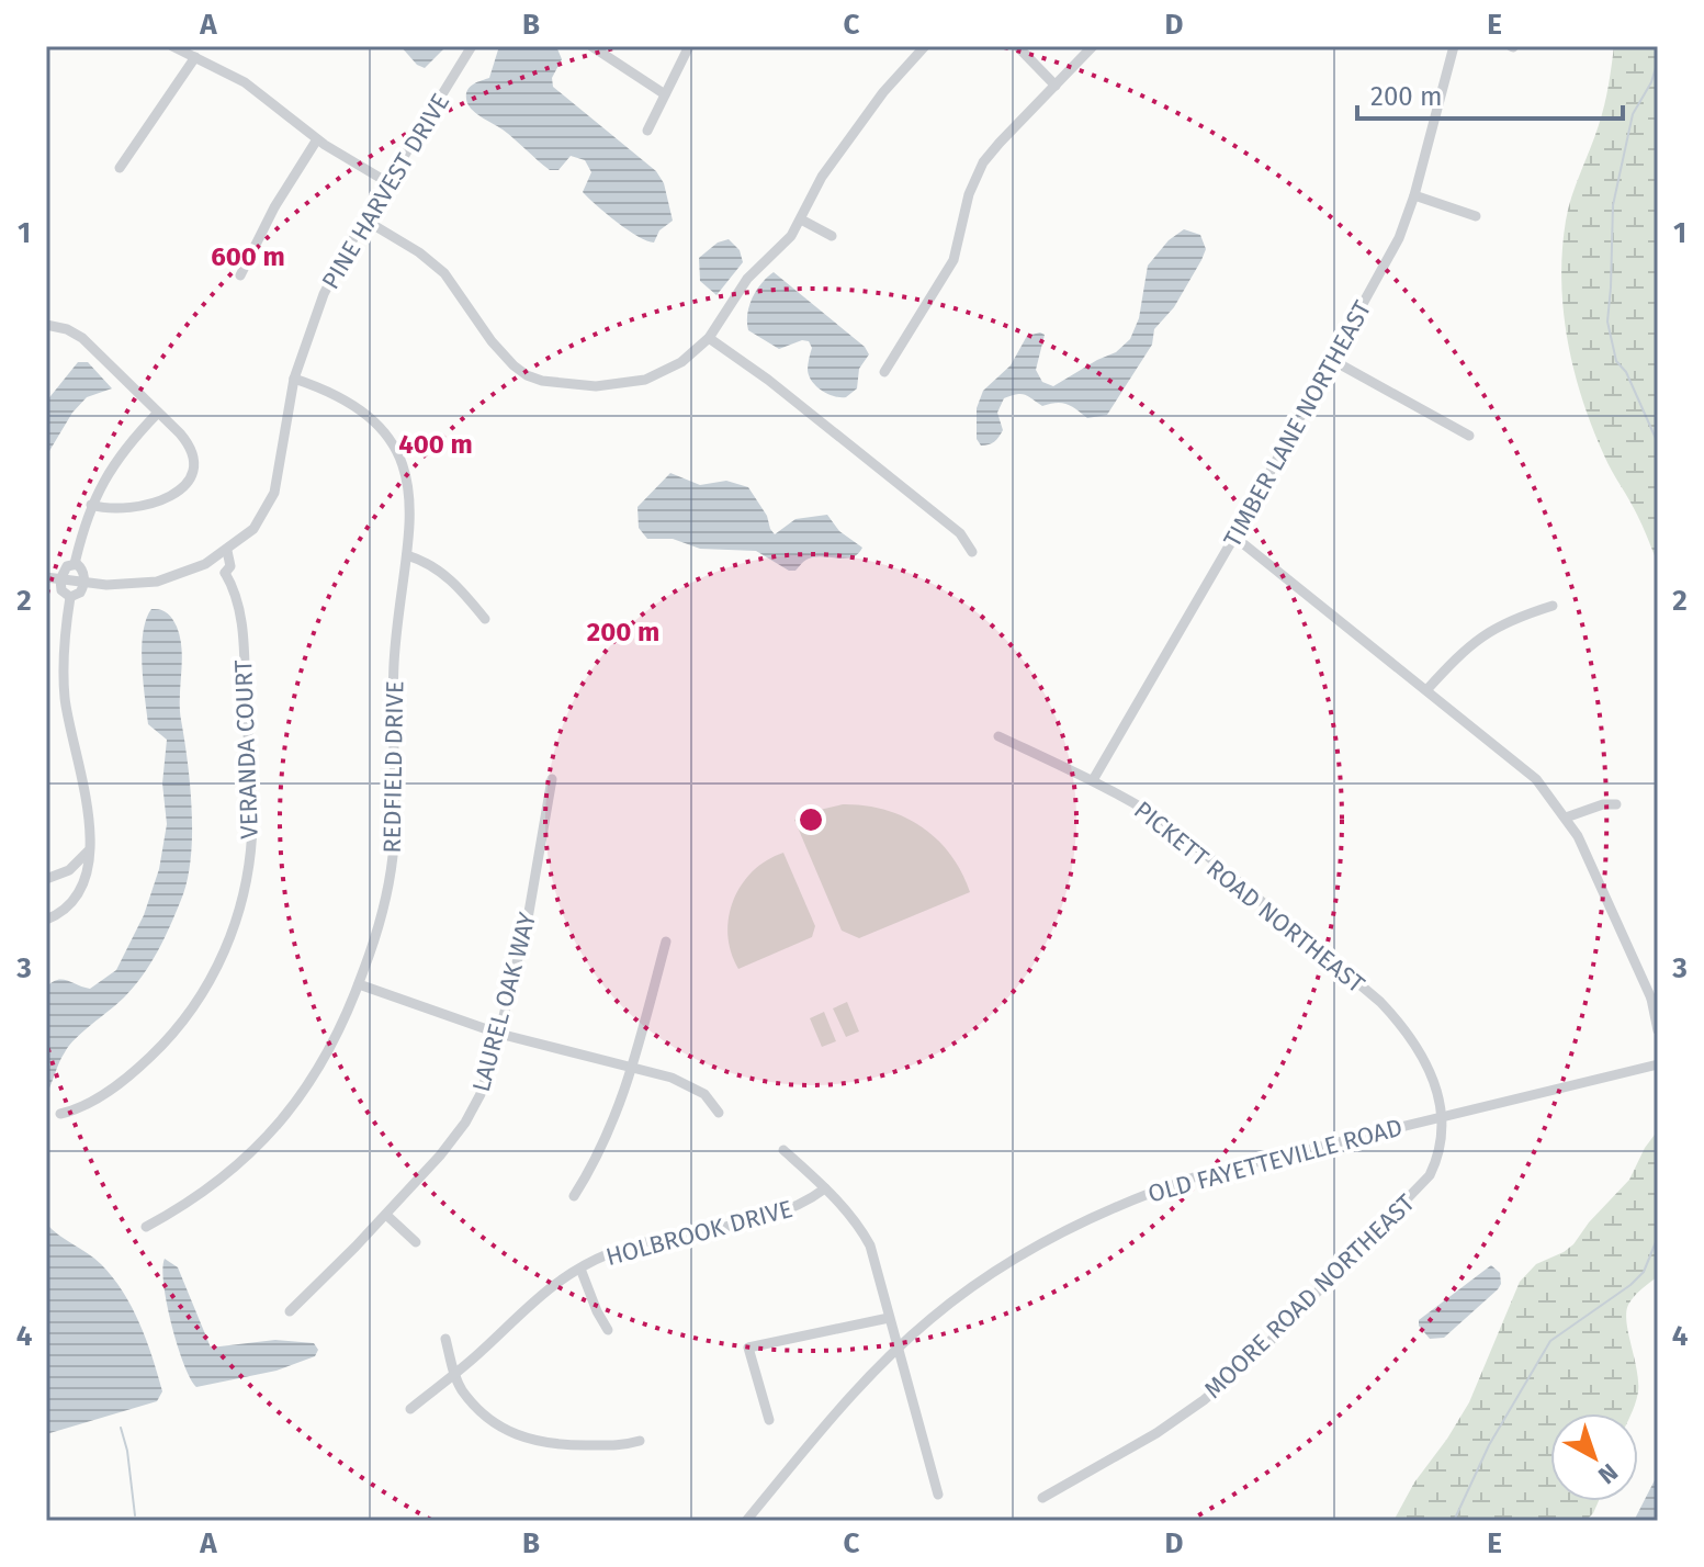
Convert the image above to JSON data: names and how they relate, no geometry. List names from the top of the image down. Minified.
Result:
{"streets":{"street":["PINE HARVEST DRIVE","TIMBER LANE NORTHEAST","VERANDA COURT","REDFIELD DRIVE","PICKETT ROAD NORTHEAST","LAUREL OAK WAY","OLD FAYETTEVILLE ROAD","HOLBROOK DRIVE","MOORE ROAD NORTHEAST"]},"crossings":[["PINE HARVEST DRIVE","VERANDA COURT"],["PINE HARVEST DRIVE","REDFIELD DRIVE"],["TIMBER LANE NORTHEAST","PICKETT ROAD NORTHEAST"],["PICKETT ROAD NORTHEAST","OLD FAYETTEVILLE ROAD"],["PICKETT ROAD NORTHEAST","MOORE ROAD NORTHEAST"],["OLD FAYETTEVILLE ROAD","MOORE ROAD NORTHEAST"]],"scale_bar":"200 m","north":"bottom right","grid":{"columns":["A","B","C","D","E"],"rows":["1","2","3","4"]},"rings":["600 m","400 m","200 m"]}
